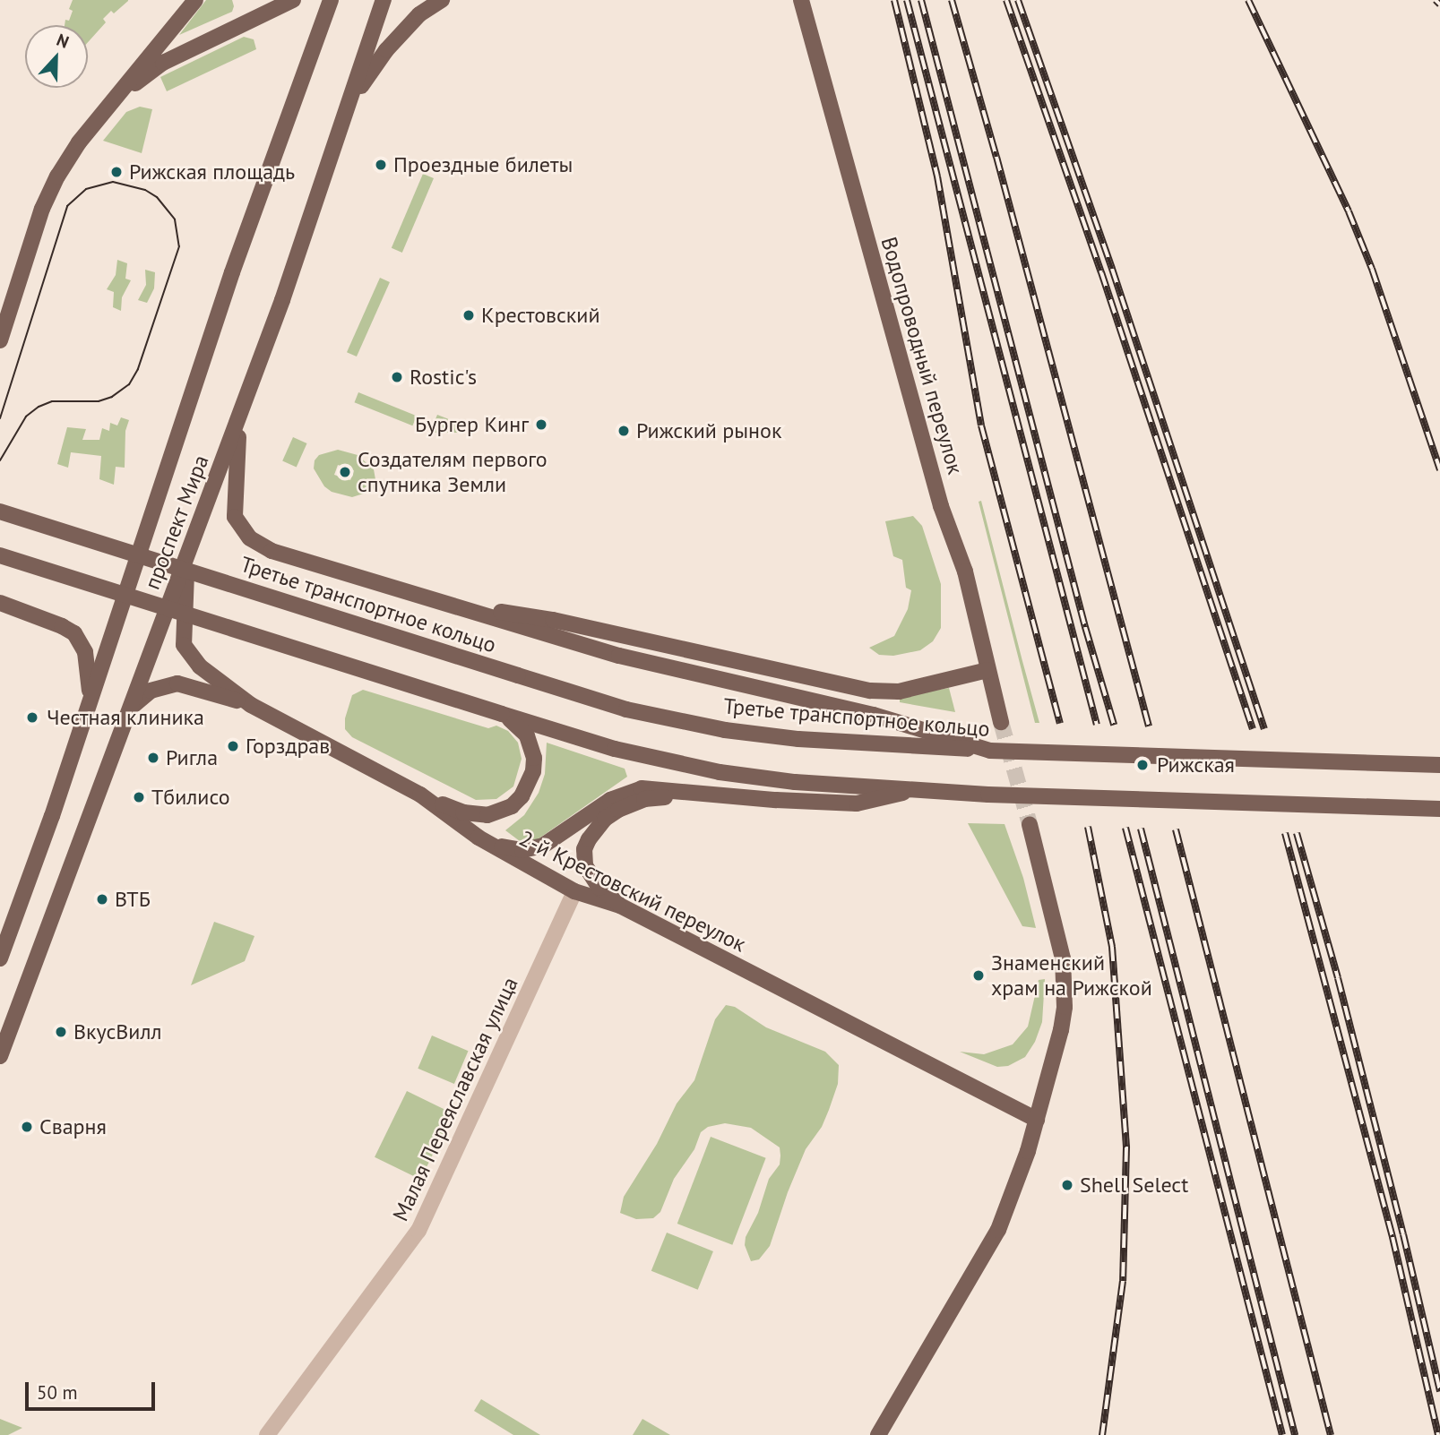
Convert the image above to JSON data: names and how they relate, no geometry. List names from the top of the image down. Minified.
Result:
{"streets":{"main road":["Водопроводный переулок","проспект Мира","Третье транспортное кольцо","2-й Крестовский переулок"],"street":["Малая Переяславская улица"]},"crossings":[["проспект Мира","2-й Крестовский переулок"],["2-й Крестовский переулок","Малая Переяславская улица"]],"places":["Проездные билеты","Рижская площадь","Крестовский","Rostic's","Бургер Кинг","Рижский рынок","Создателям первого спутника Земли","Честная клиника","Горздрав","Ригла","Рижская","Тбилисо","ВТБ","Знаменский храм на Рижской","ВкусВилл","Сварня","Shell Select"],"scale_bar":"50 m","north":"top"}
